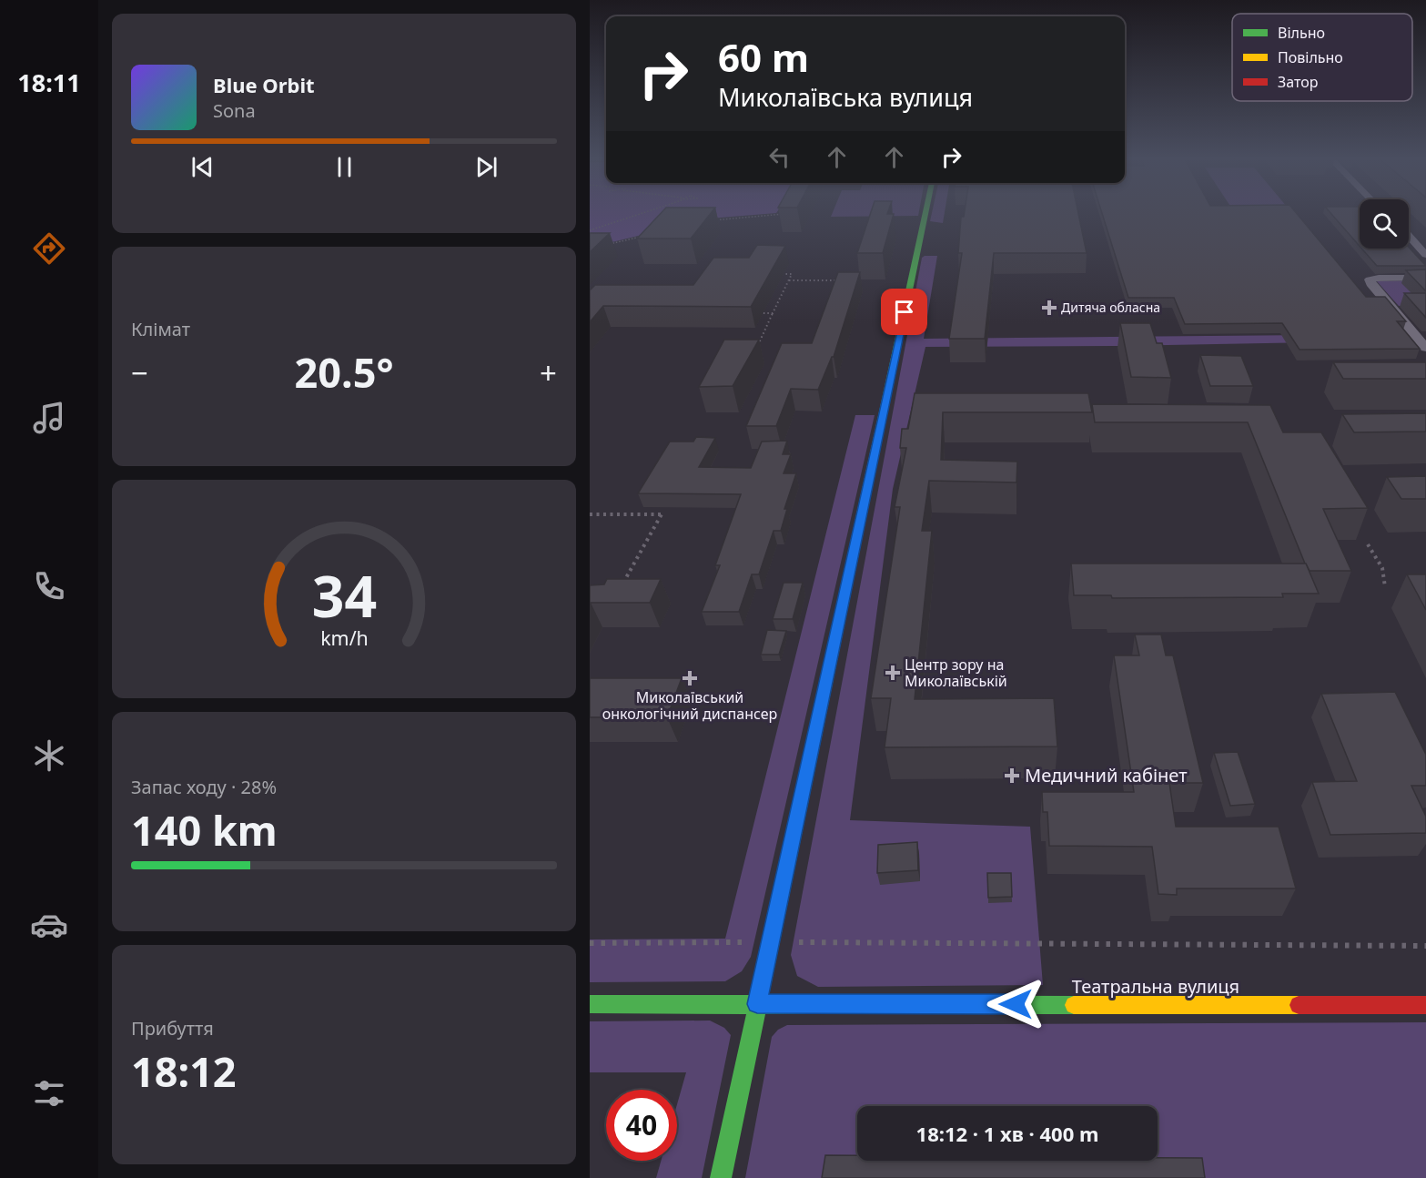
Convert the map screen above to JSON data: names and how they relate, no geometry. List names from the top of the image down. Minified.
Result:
{"streets":{"street":["Театральна вулиця"]},"places":{"health":["Дитяча обласна","Центр зору на Миколаївській","Миколаївський онкологічний диспансер","Медичний кабінет"]},"legend":["Вільно","Повільно","Затор"],"page":{"tabs":"18:11","turn":["60 m","Миколаївська вулиця"],"song":["Blue Orbit","Sona"],"tile":["Клімат",["Запас ходу · 28%","140 km"],["Прибуття","18:12"]],"heat":["−","20.5°","+"],"limit":"40","trip":"18:12 · 1 хв · 400 m","gauge":["34","km/h"]}}
